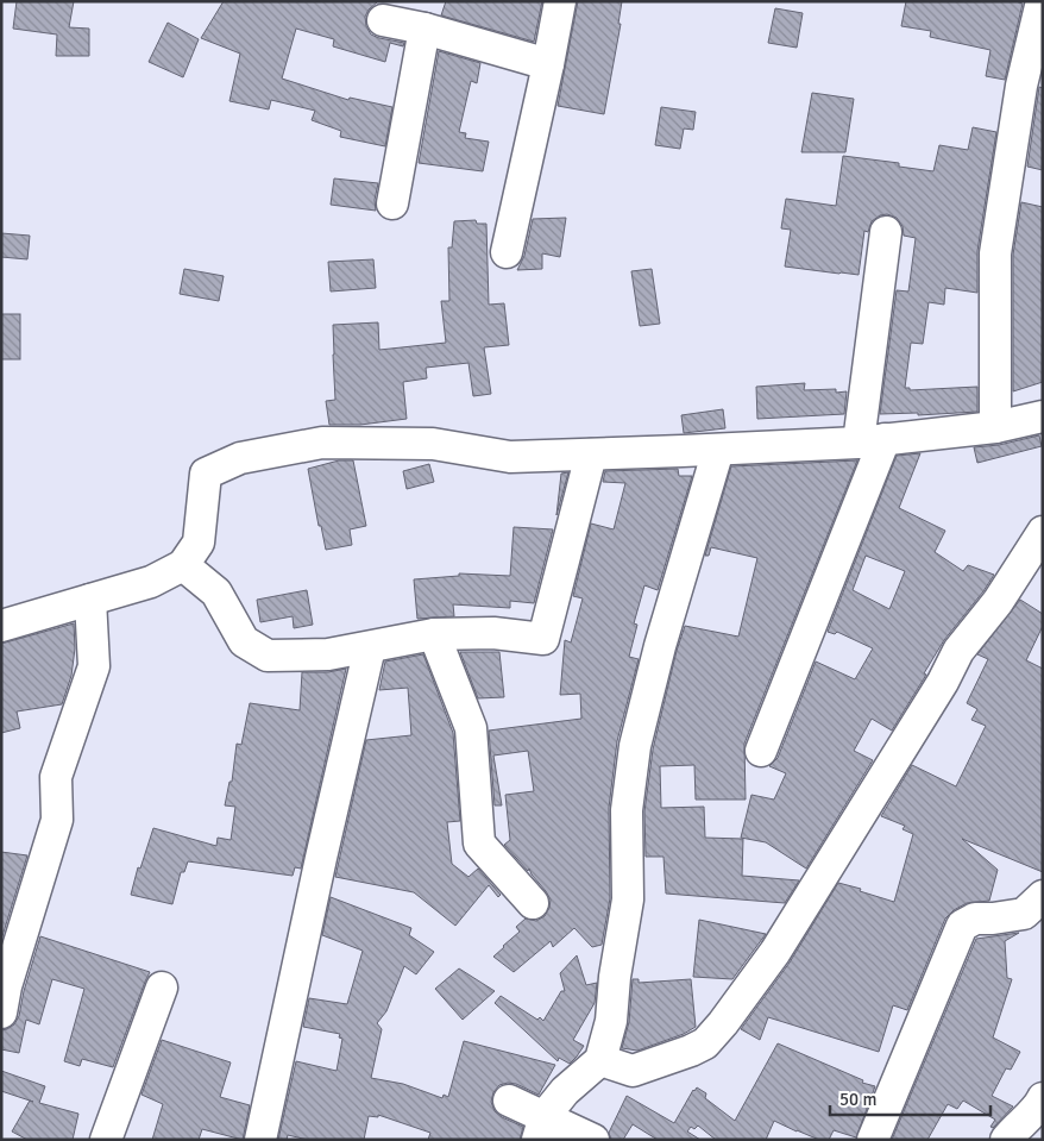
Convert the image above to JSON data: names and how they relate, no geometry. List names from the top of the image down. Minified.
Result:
{"scale_bar":"50 m"}
